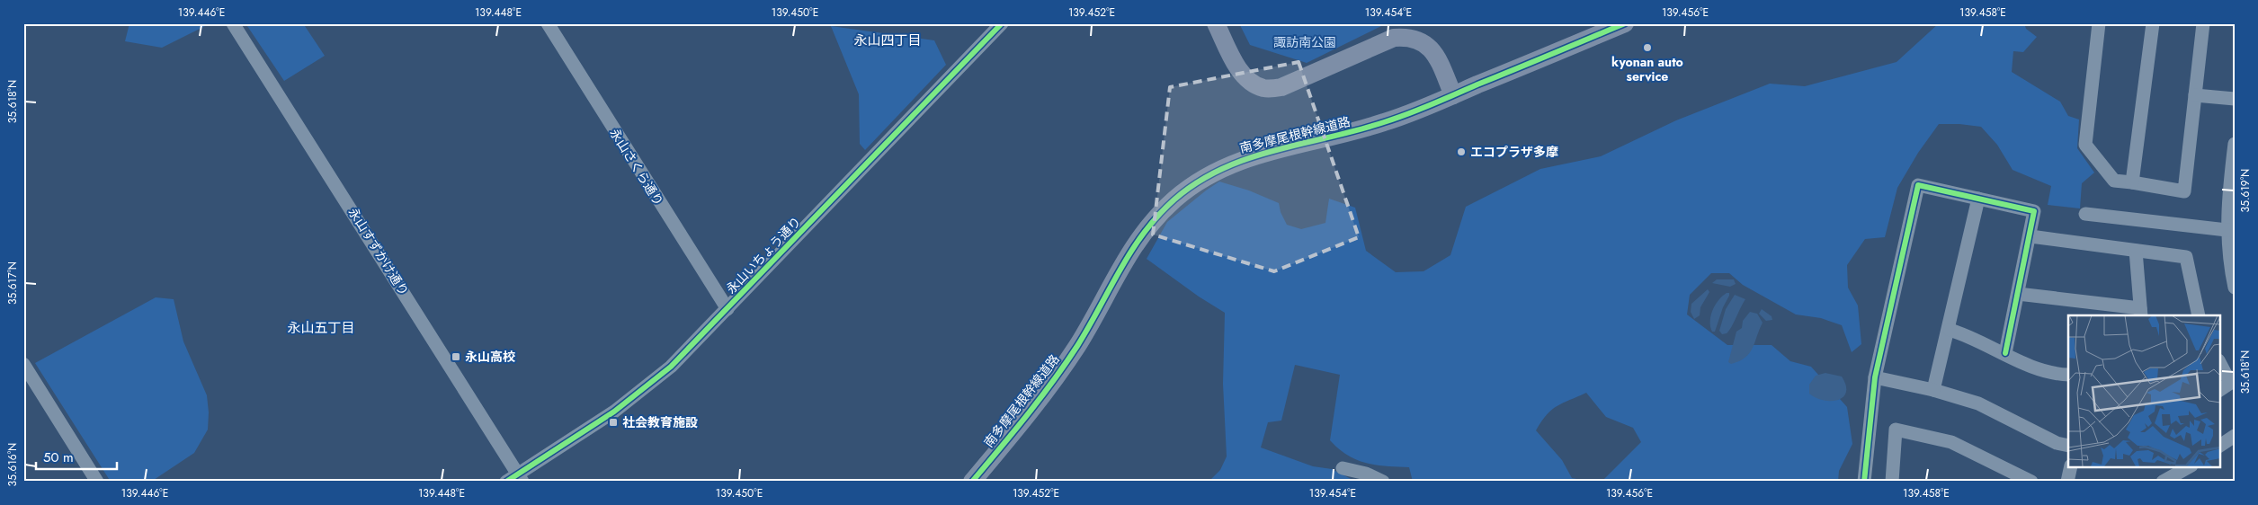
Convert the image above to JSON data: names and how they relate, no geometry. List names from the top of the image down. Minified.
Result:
{"streets":{"main road":["南多摩尾根幹線道路"],"street":["永山さくら通り","永山すずかけ通り","永山いちょう通り"]},"crossings":[["永山さくら通り","永山いちょう通り"],["永山すずかけ通り","永山いちょう通り"]],"districts":["永山四丁目","永山五丁目"],"parks":["諏訪南公園"],"places":{"other":["kyonan auto service","エコプラザ多摩"],"transit":["永山高校","社会教育施設"]},"scale_bar":"50 m","coordinates":["139.446°E","139.448°E","139.450°E","139.452°E","139.454°E","139.456°E","139.458°E","35.618°N","35.619°N","35.617°N","35.616°N"]}
